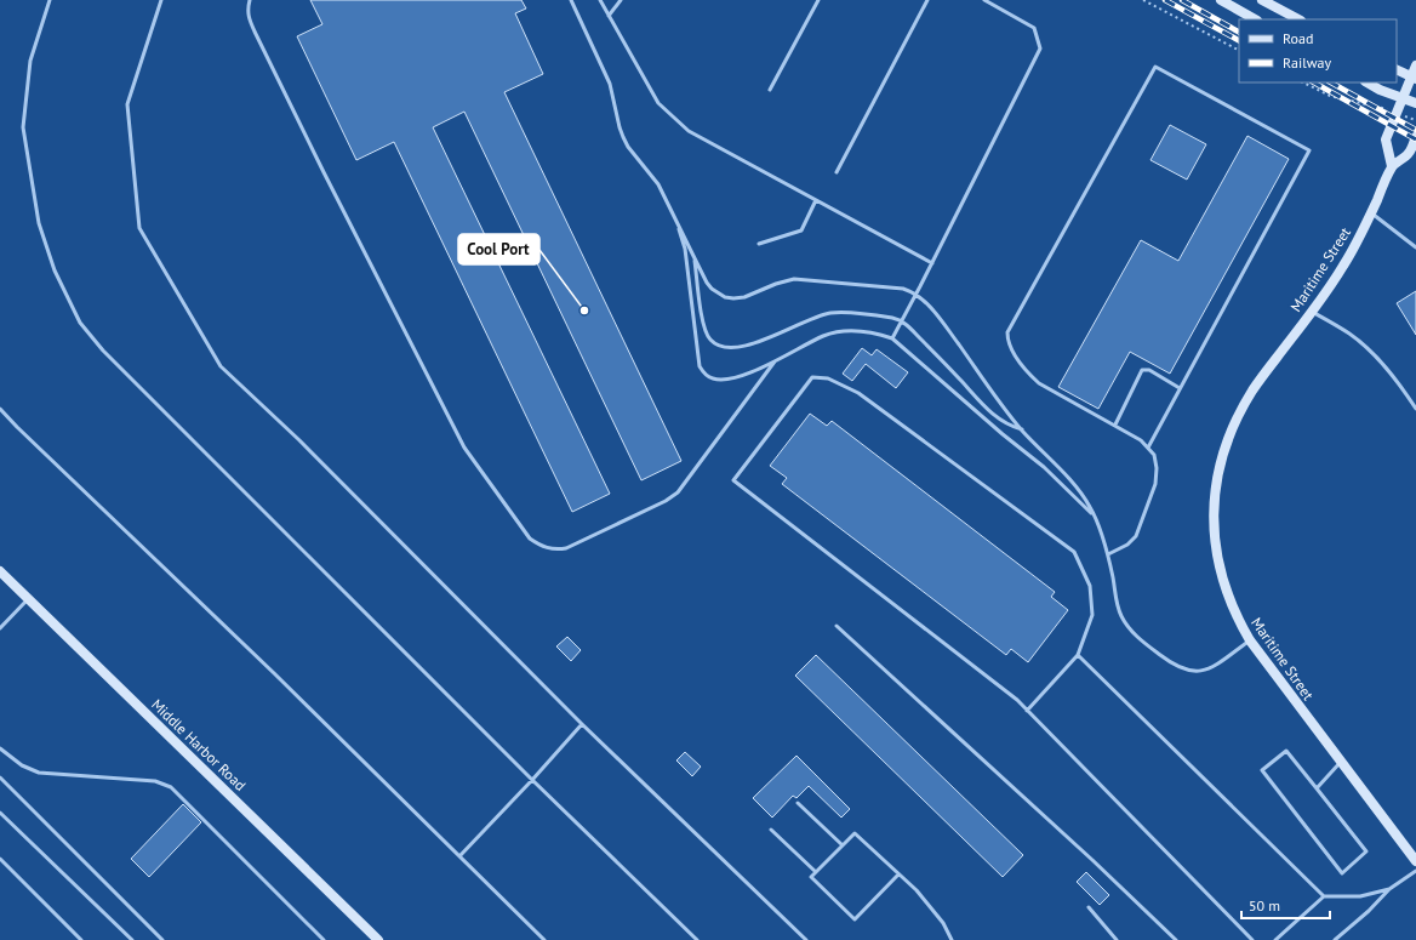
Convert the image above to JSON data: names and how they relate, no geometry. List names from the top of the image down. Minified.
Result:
{"streets":{"street":["Maritime Street","Middle Harbor Road"]},"places":["Cool Port"],"legend":["Road","Railway"],"scale_bar":"50 m"}
